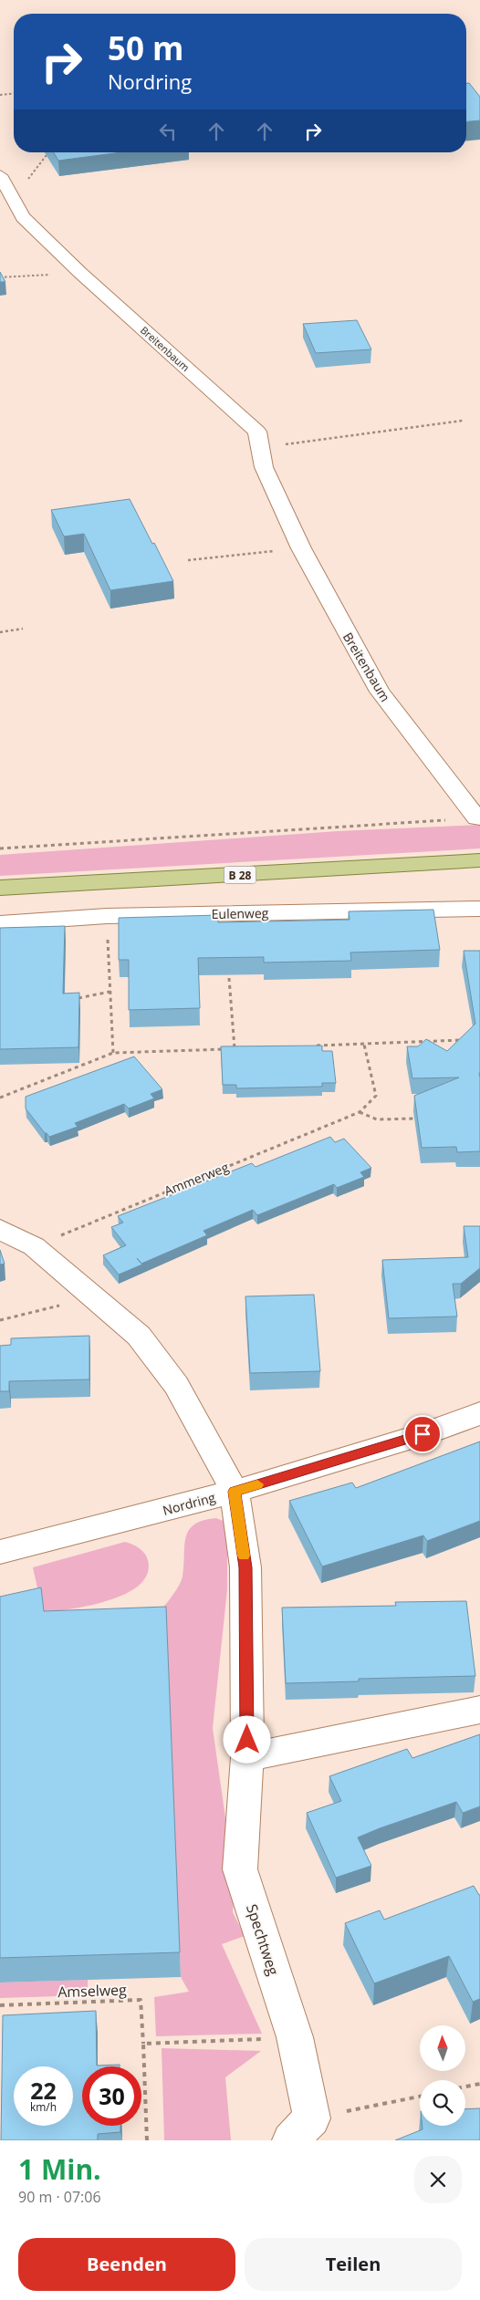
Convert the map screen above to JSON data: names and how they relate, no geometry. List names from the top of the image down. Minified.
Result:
{"streets":{"main road":["B 28"],"street":["Breitenbaum","Eulenweg","Nordring","Spechtweg"],"path":["Ammerweg","Amselweg"]},"crossings":[["Nordring","Spechtweg"]],"north":"top","page":{"turn":["50 m","Nordring"],"speed":"22 km/h","limit":"30","heading":["1 Min.","90 m · 07:06"],"buttons":["Beenden","Teilen"]}}
